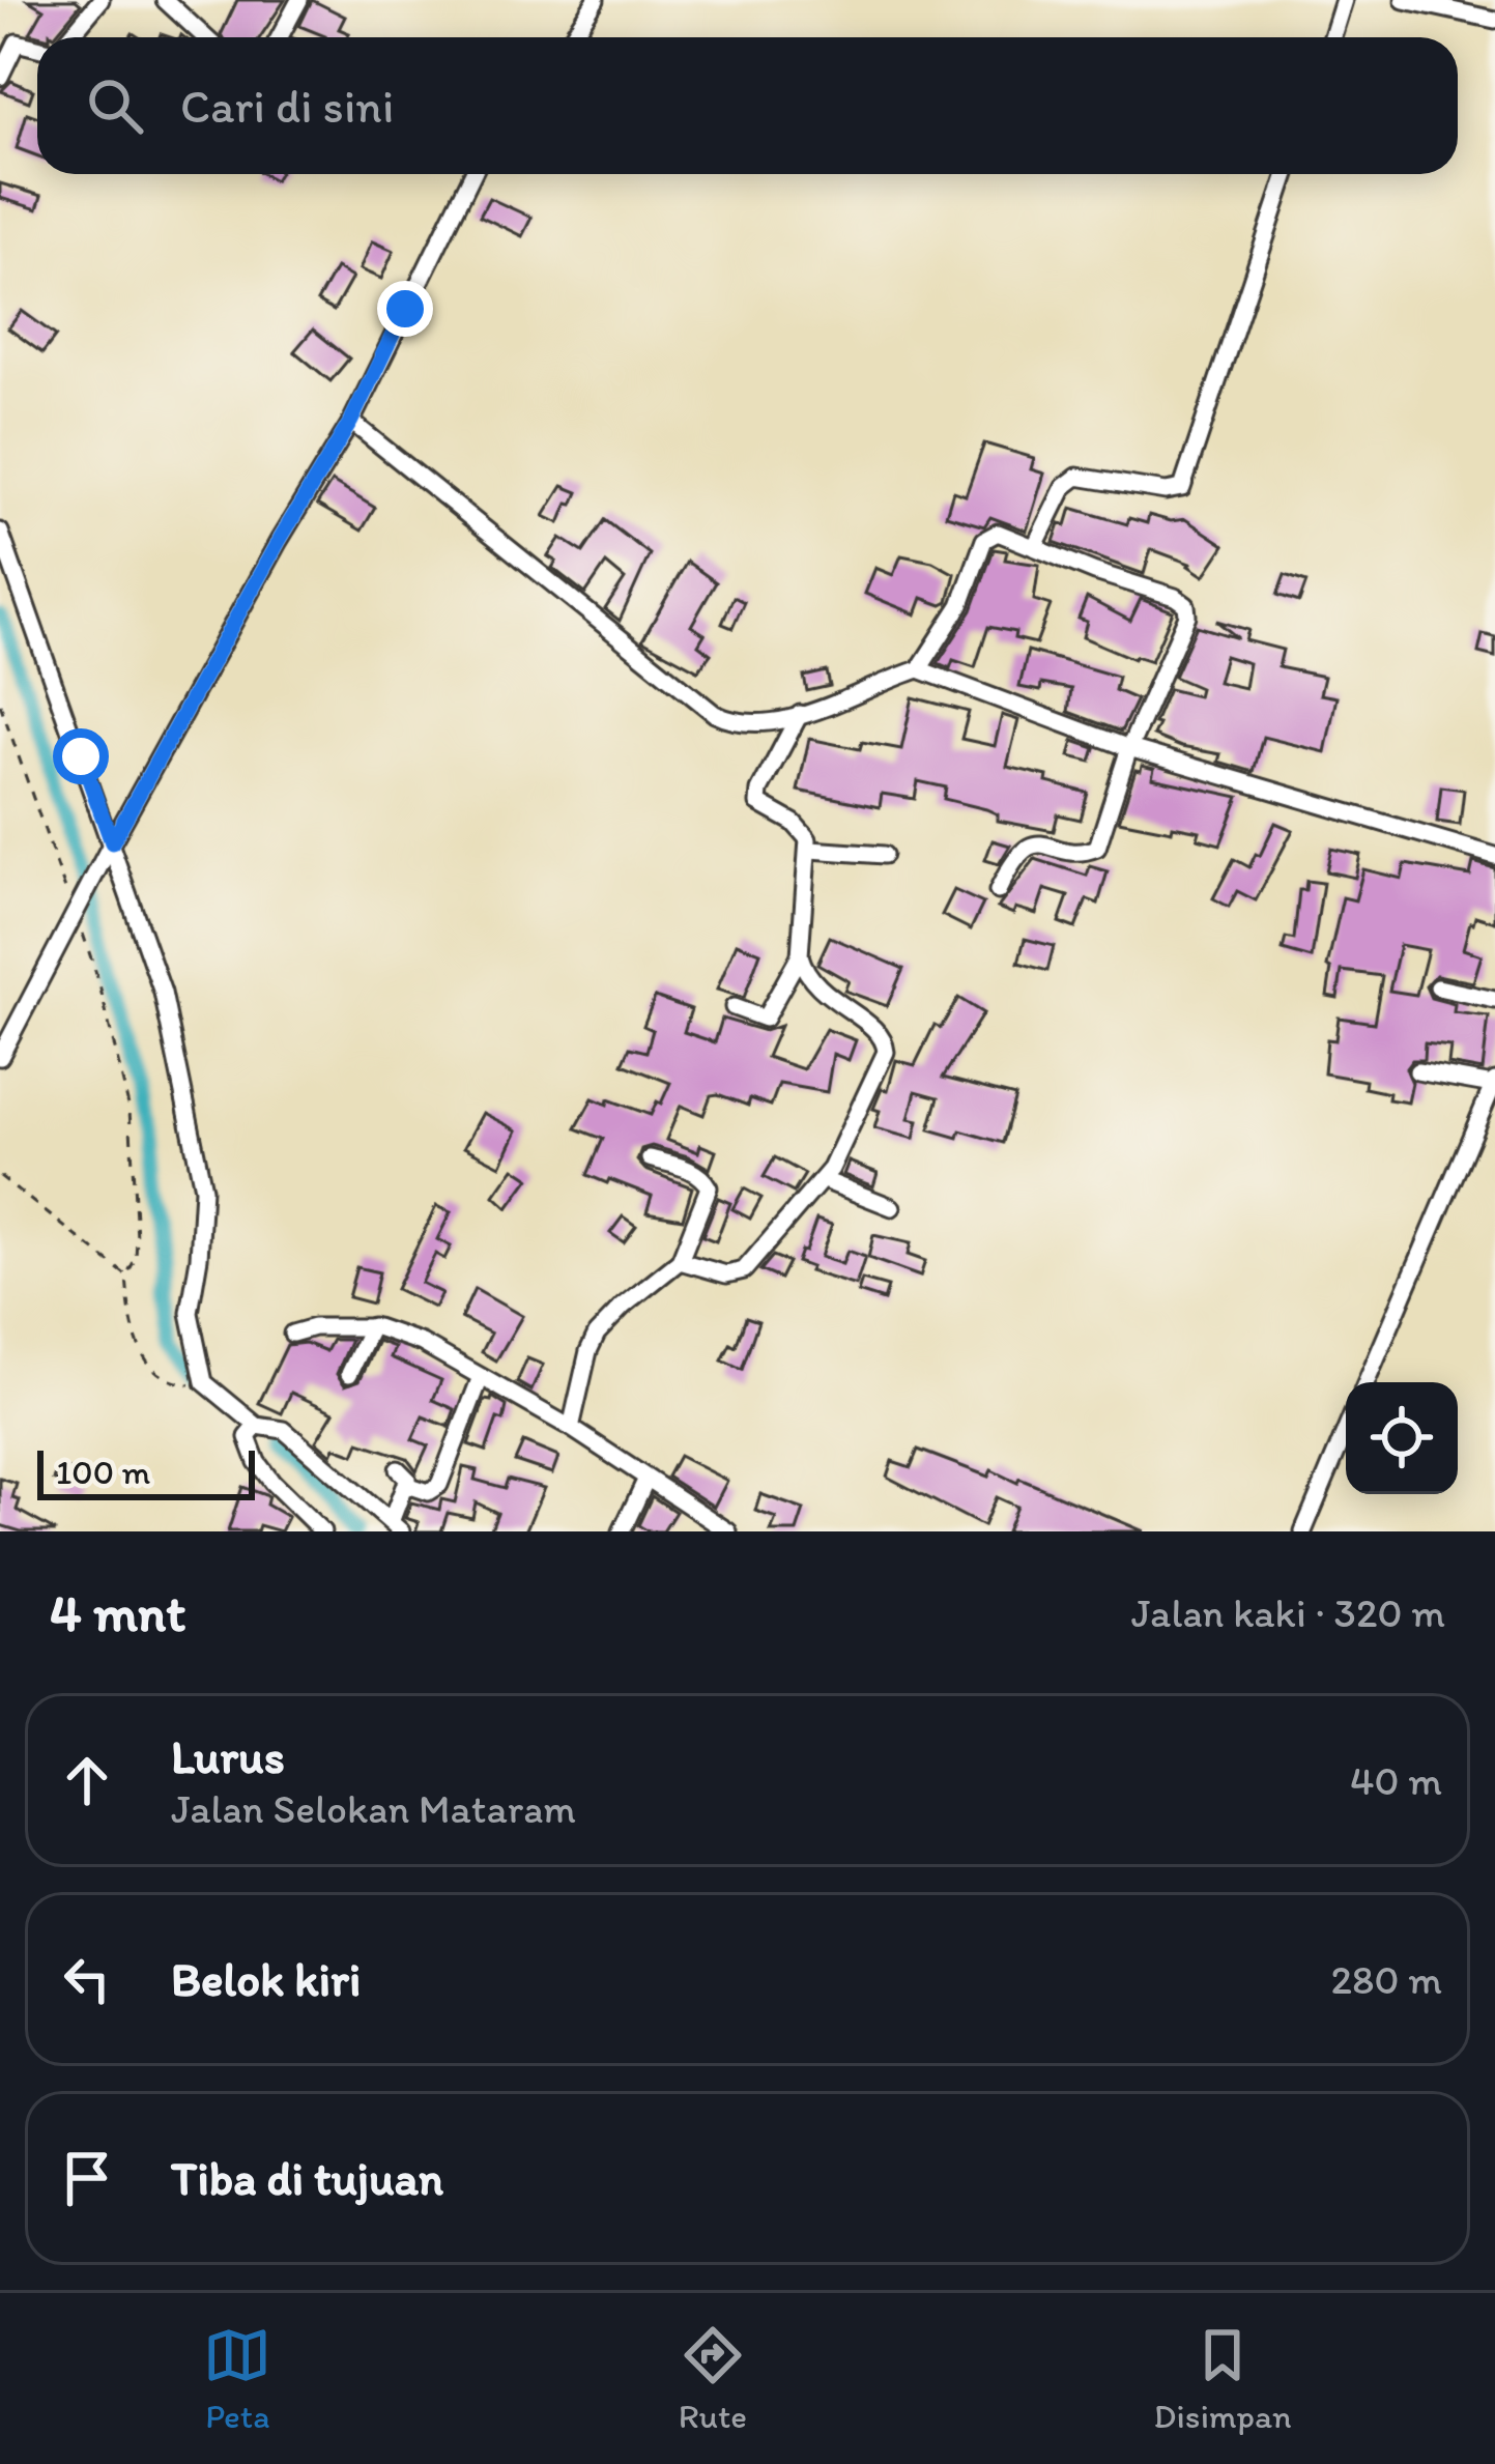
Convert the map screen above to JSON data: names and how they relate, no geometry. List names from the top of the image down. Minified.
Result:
{"scale_bar":"100 m","page":{"search":"Cari di sini","scale":"100 m","heading":["4 mnt","Jalan kaki · 320 m"],"list":[["Lurus","Jalan Selokan Mataram","40 m"],["Belok kiri","280 m"],"Tiba di tujuan"],"nav":["Peta","Rute","Disimpan"]}}
